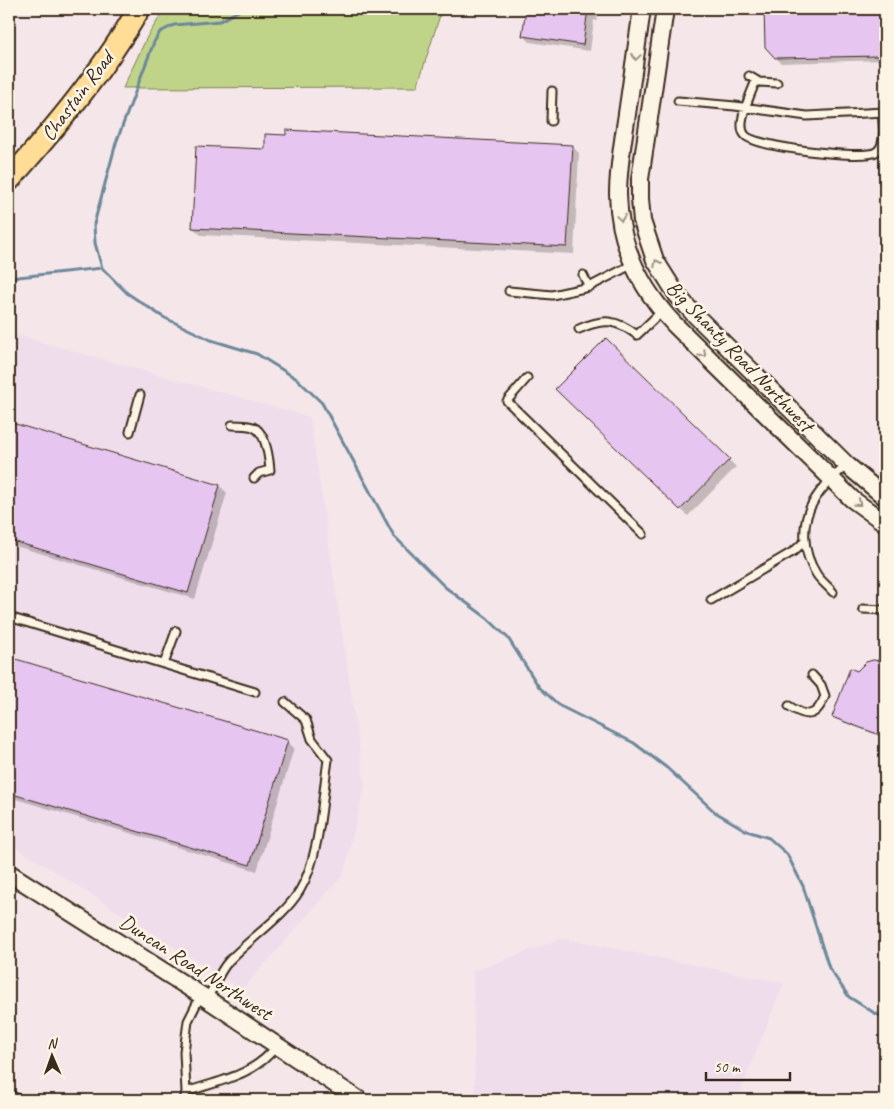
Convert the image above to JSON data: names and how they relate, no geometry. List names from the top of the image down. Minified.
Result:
{"streets":{"main road":["Chastain Road"],"street":["Big Shanty Road Northwest","Duncan Road Northwest"]},"scale_bar":"50 m","north":"top"}
